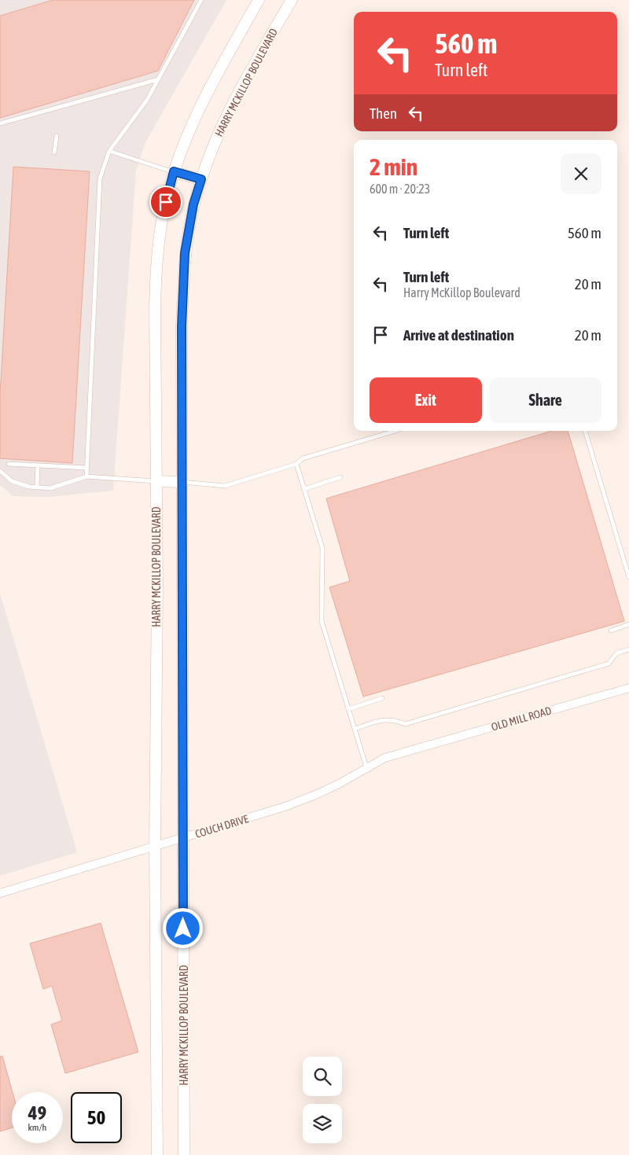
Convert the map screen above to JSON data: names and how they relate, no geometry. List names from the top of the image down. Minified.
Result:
{"streets":{"main road":["HARRY MCKILLOP BOULEVARD"],"street":["OLD MILL ROAD","COUCH DRIVE"]},"crossings":[["HARRY MCKILLOP BOULEVARD","COUCH DRIVE"],["OLD MILL ROAD","COUCH DRIVE"]],"page":{"turn":["560 m","Turn left"],"then":"Then","heading":["2 min","600 m · 20:23"],"list":[{"name":"Turn left","value":"560 m"},{"name":"Turn left","note":"Harry McKillop Boulevard","value":"20 m"},{"name":"Arrive at destination","value":"20 m"}],"buttons":["Exit","Share"],"speed":"49 km/h","limit":"50"}}
